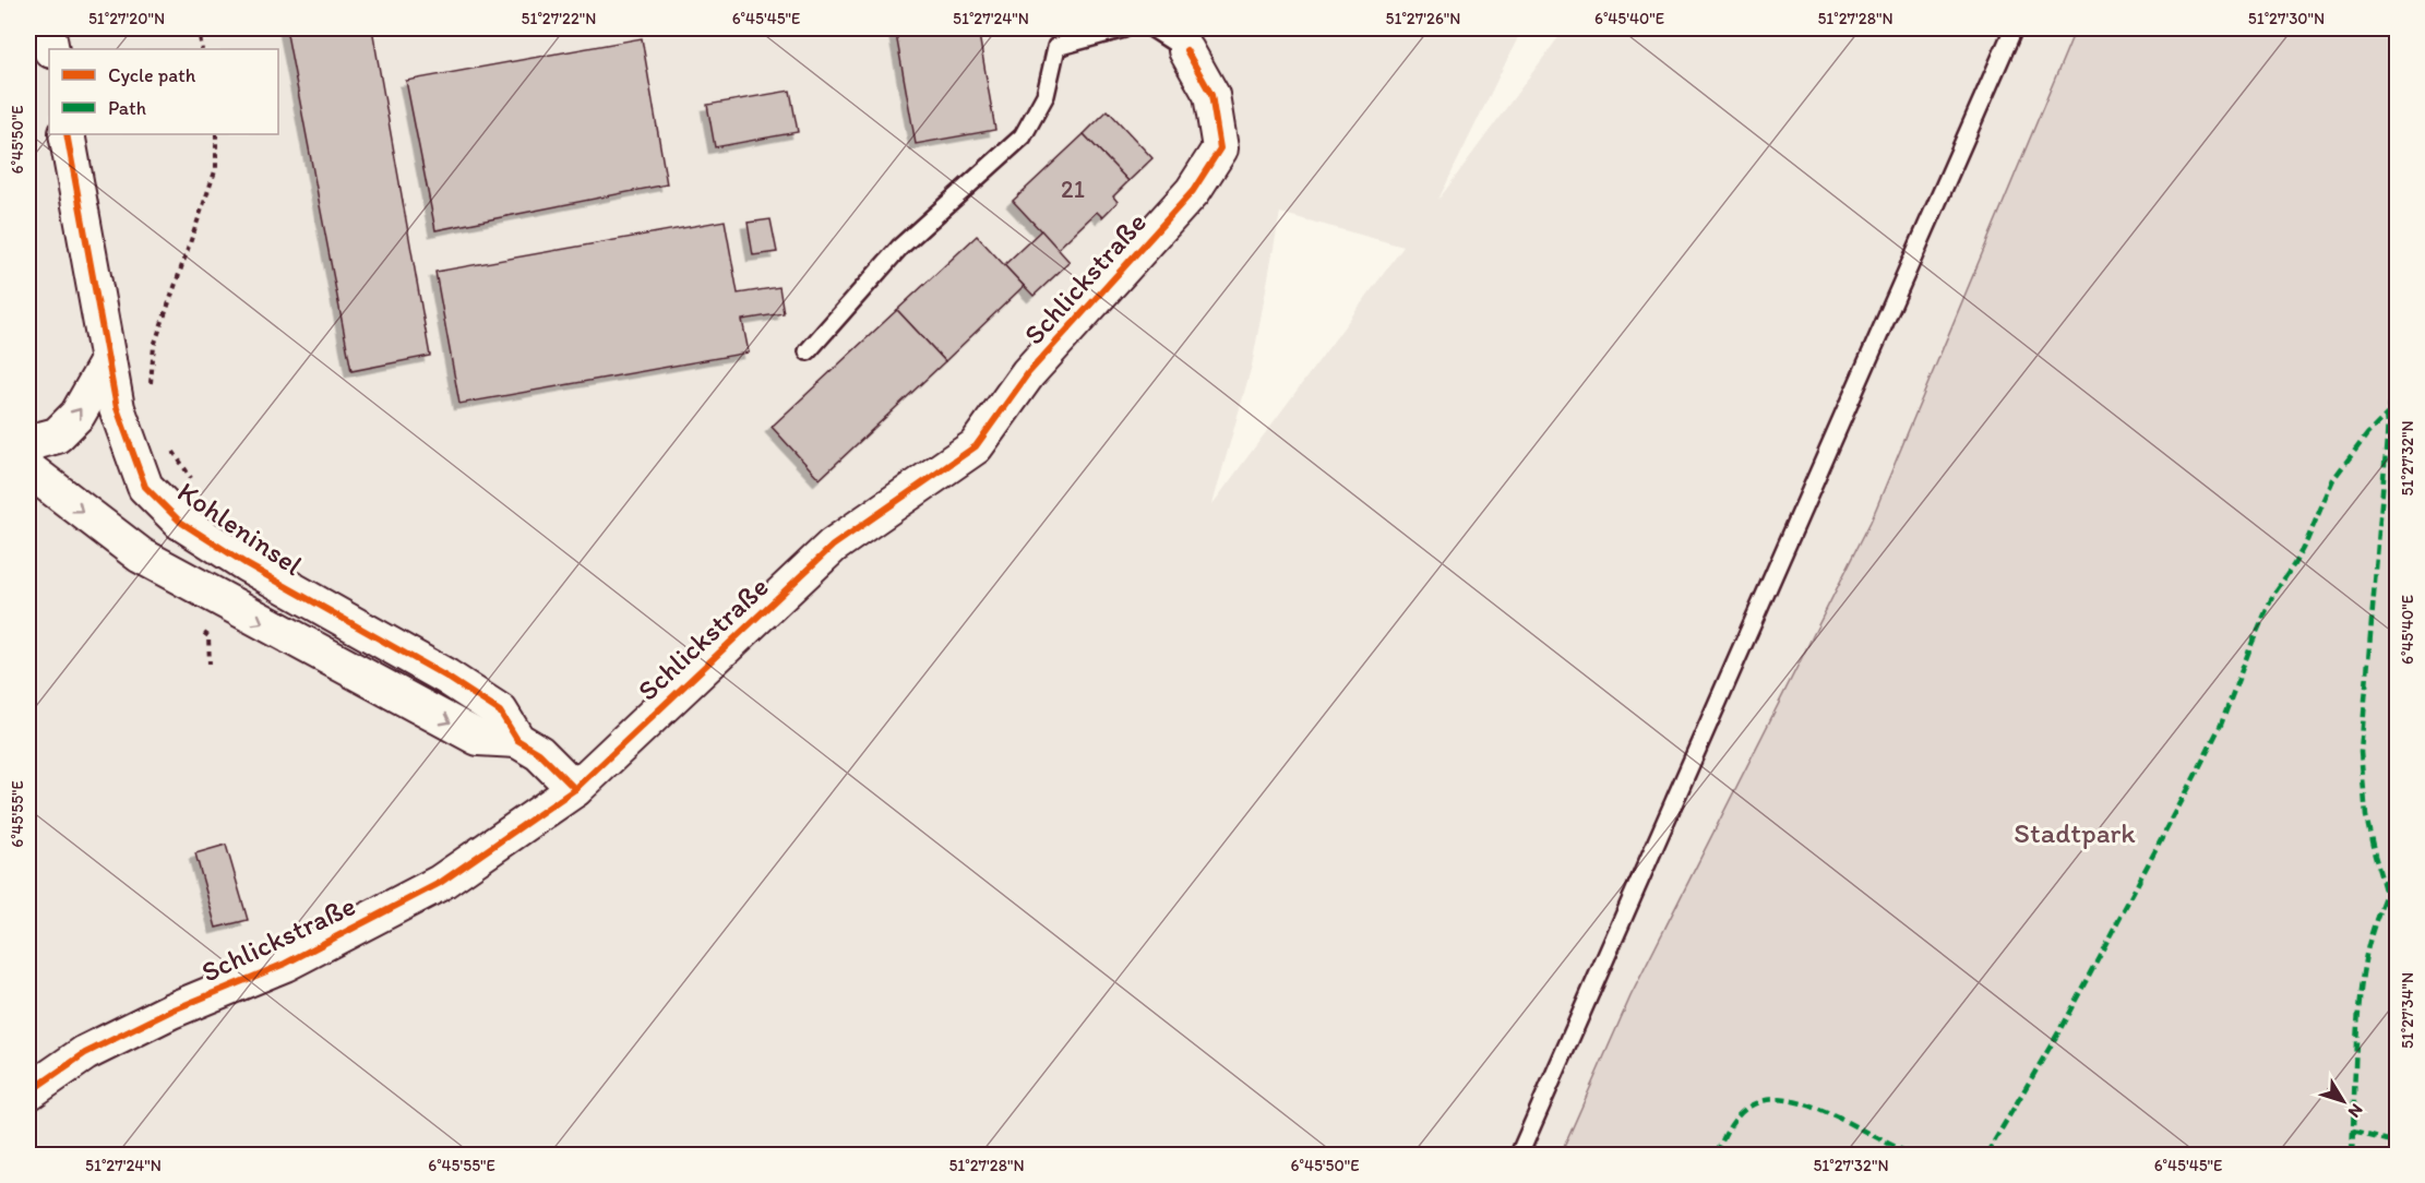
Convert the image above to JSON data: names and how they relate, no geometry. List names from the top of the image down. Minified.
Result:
{"streets":{"street":["Schlickstraße","Kohleninsel"]},"crossings":[["Schlickstraße","Kohleninsel"]],"parks":["Stadtpark"],"house_numbers":["21"],"legend":["Cycle path","Path"],"north":"bottom right","coordinates":["51°27'20\"N","51°27'22\"N","6°45'45\"E","51°27'24\"N","51°27'26\"N","6°45'40\"E","51°27'28\"N","51°27'30\"N","6°45'50\"E","51°27'32\"N","6°45'55\"E","51°27'34\"N"]}
